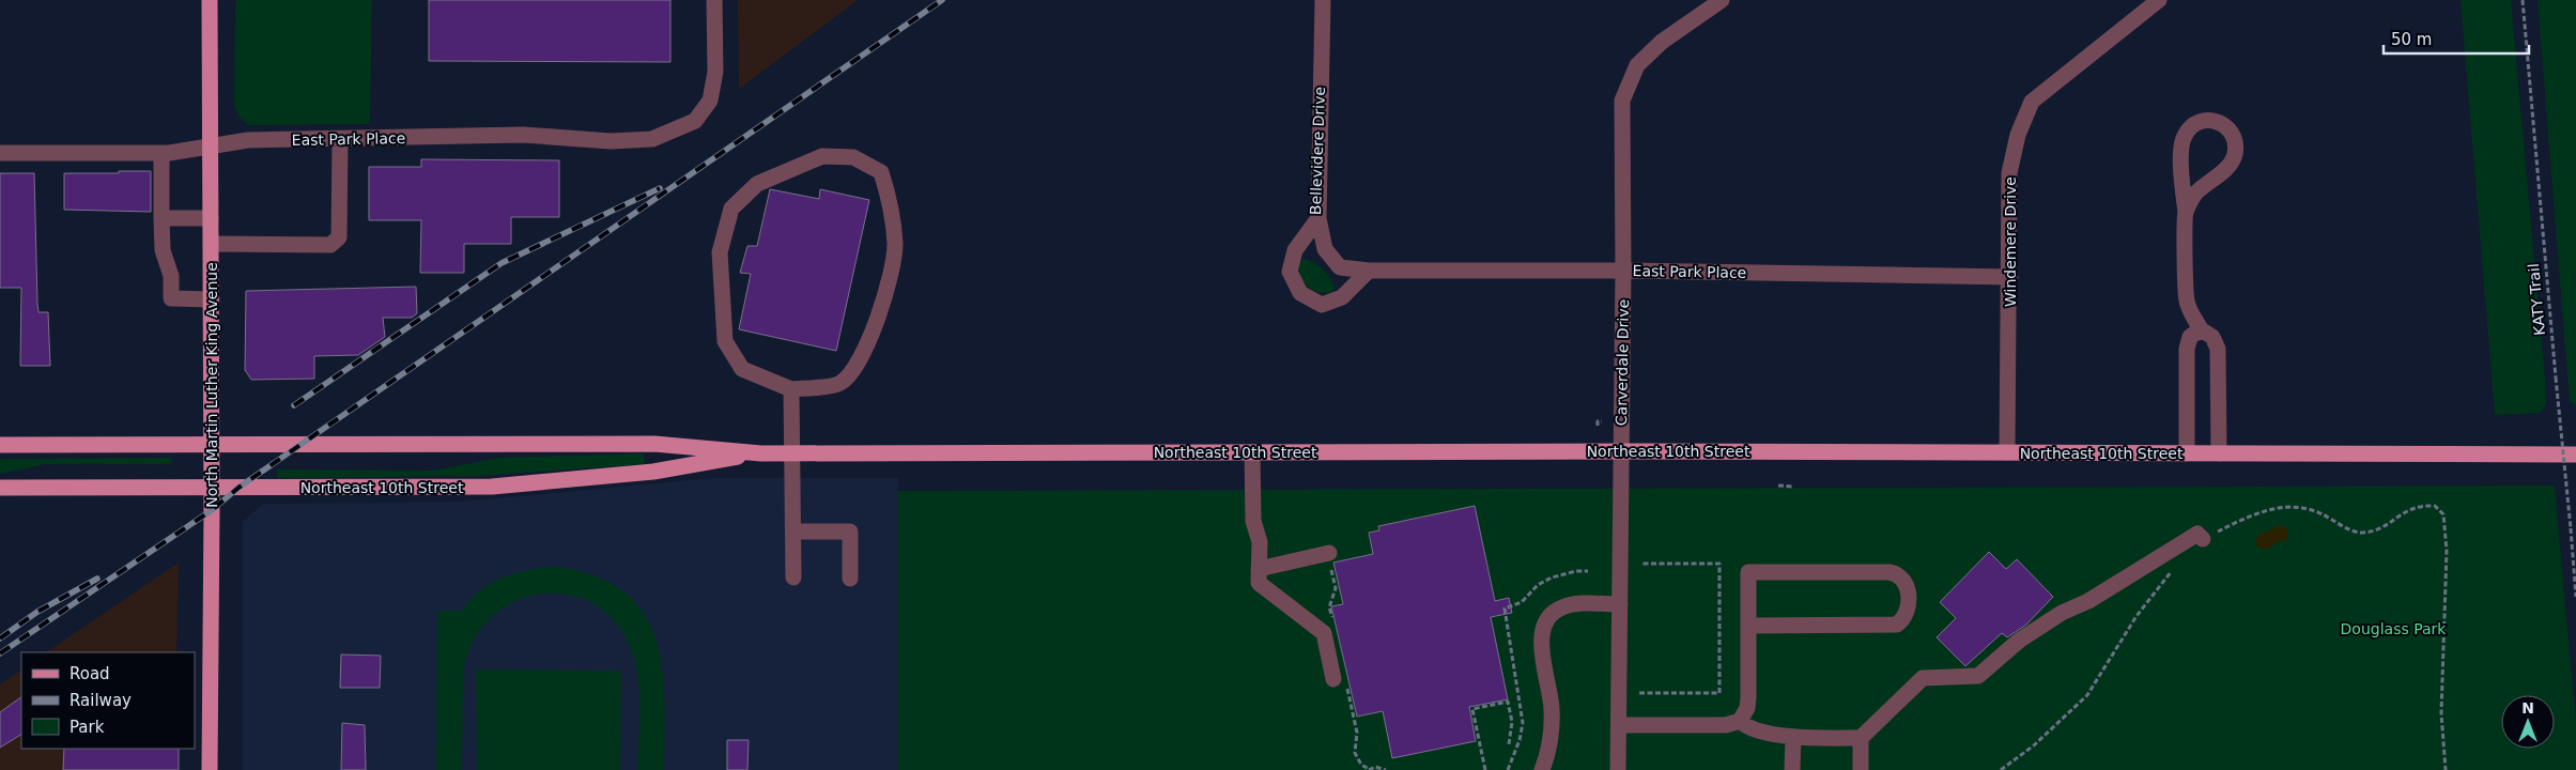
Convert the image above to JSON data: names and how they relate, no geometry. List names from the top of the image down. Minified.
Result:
{"streets":{"main road":["North Martin Luther King Avenue","Northeast 10th Street"],"street":["East Park Place","Bellevidere Drive","Windemere Drive","Carverdale Drive"],"path":["KATY Trail"]},"crossings":[["East Park Place","Bellevidere Drive"],["East Park Place","Windemere Drive"],["East Park Place","Carverdale Drive"],["East Park Place","North Martin Luther King Avenue"],["Windemere Drive","Northeast 10th Street"],["Carverdale Drive","Northeast 10th Street"],["North Martin Luther King Avenue","Northeast 10th Street"]],"parks":["Douglass Park"],"legend":["Road","Railway","Park"],"scale_bar":"50 m","north":"top"}
